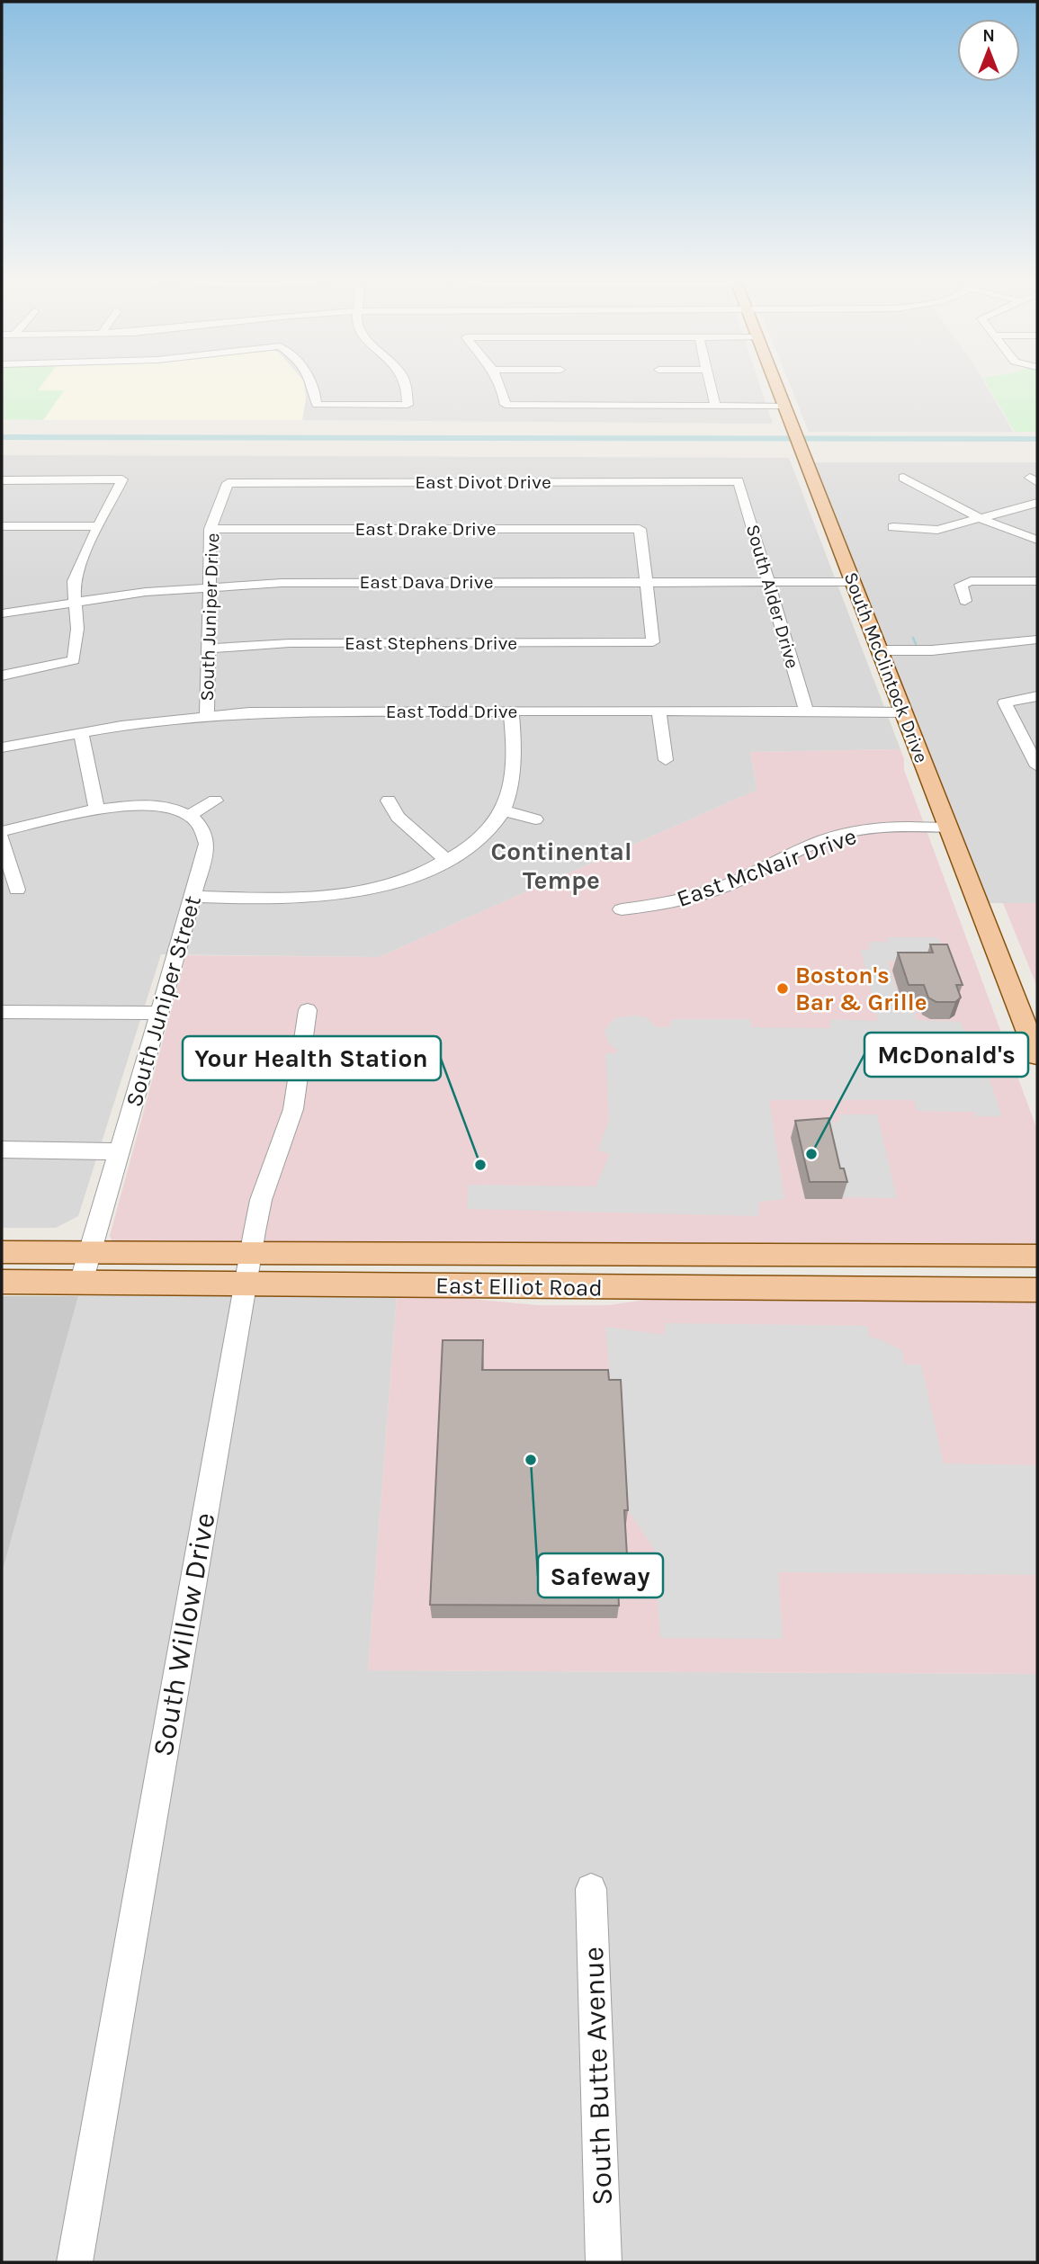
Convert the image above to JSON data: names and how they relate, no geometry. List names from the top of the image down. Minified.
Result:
{"streets":{"main road":["South McClintock Drive","East Elliot Road"],"street":["East Divot Drive","East Drake Drive","East Dava Drive","South Alder Drive","South Juniper Drive","East Stephens Drive","East Todd Drive","East McNair Drive","South Juniper Street","South Willow Drive","South Butte Avenue"]},"crossings":[["East Divot Drive","South Alder Drive"],["East Divot Drive","South Juniper Drive"],["East Drake Drive","East Dava Drive"],["East Drake Drive","South Juniper Drive"],["East Drake Drive","East Stephens Drive"],["East Dava Drive","South Alder Drive"],["East Dava Drive","South Juniper Drive"],["East Dava Drive","East Stephens Drive"],["East Dava Drive","South McClintock Drive"],["South Alder Drive","East Todd Drive"],["South Juniper Drive","East Stephens Drive"],["South Juniper Drive","East Todd Drive"],["South McClintock Drive","East Todd Drive"],["South McClintock Drive","East McNair Drive"],["South Juniper Street","East Elliot Road"],["East Elliot Road","South Willow Drive"]],"districts":["Continental Tempe"],"places":["Boston's Bar & Grille","McDonald's","Your Health Station","Safeway"],"north":"top"}
